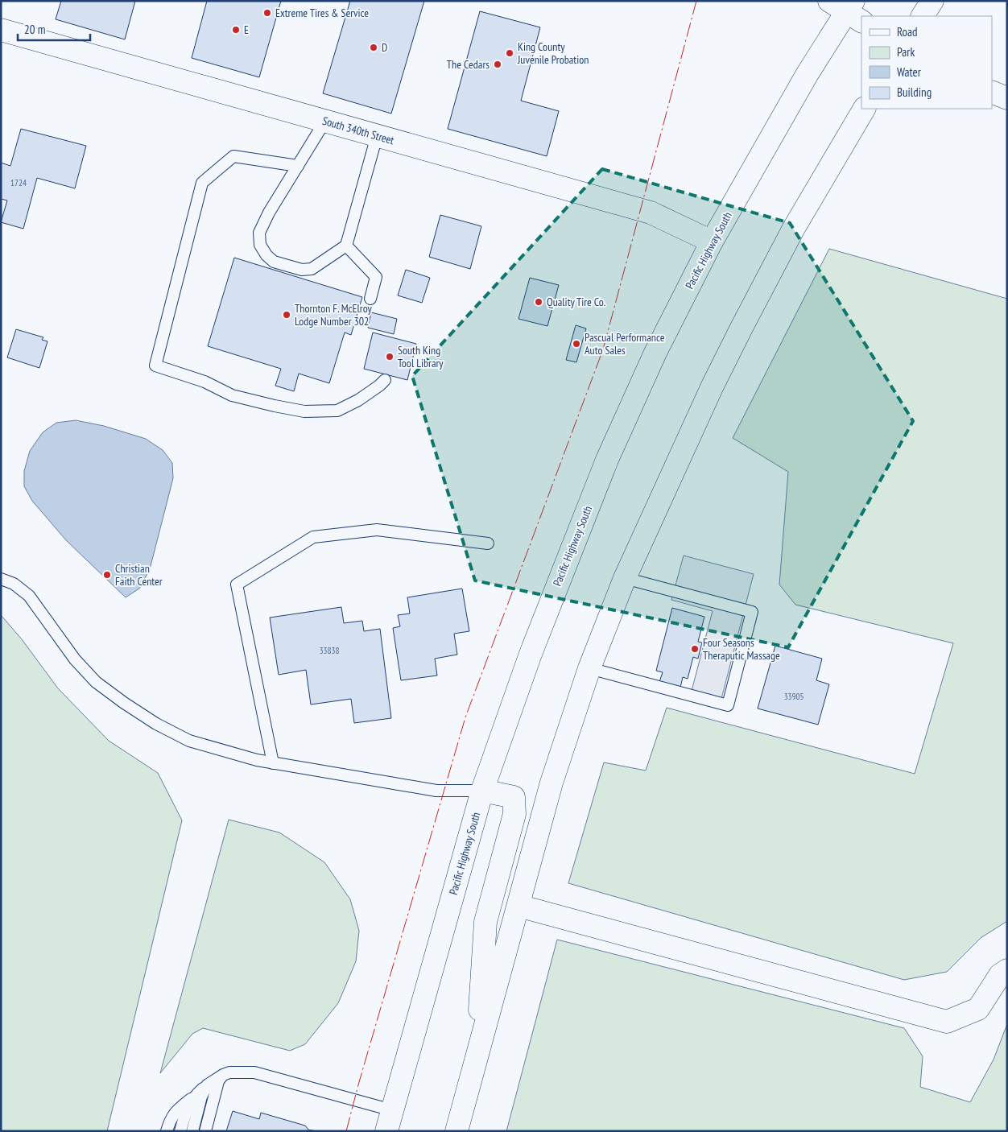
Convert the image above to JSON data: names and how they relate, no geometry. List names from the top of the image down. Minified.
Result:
{"streets":{"main road":["South 340th Street","Pacific Highway South"]},"crossings":[["South 340th Street","Pacific Highway South"]],"places":["Extreme Tires & Service","E","D","King County Juvenile Probation","The Cedars","Quality Tire Co.","Thornton F. McElroy Lodge Number 302","Pascual Performance Auto Sales","South King Tool Library","Christian Faith Center","Four Seasons Theraputic Massage"],"house_numbers":["1724","33838","33905"],"legend":["Road","Park","Water","Building"],"scale_bar":"20 m"}
